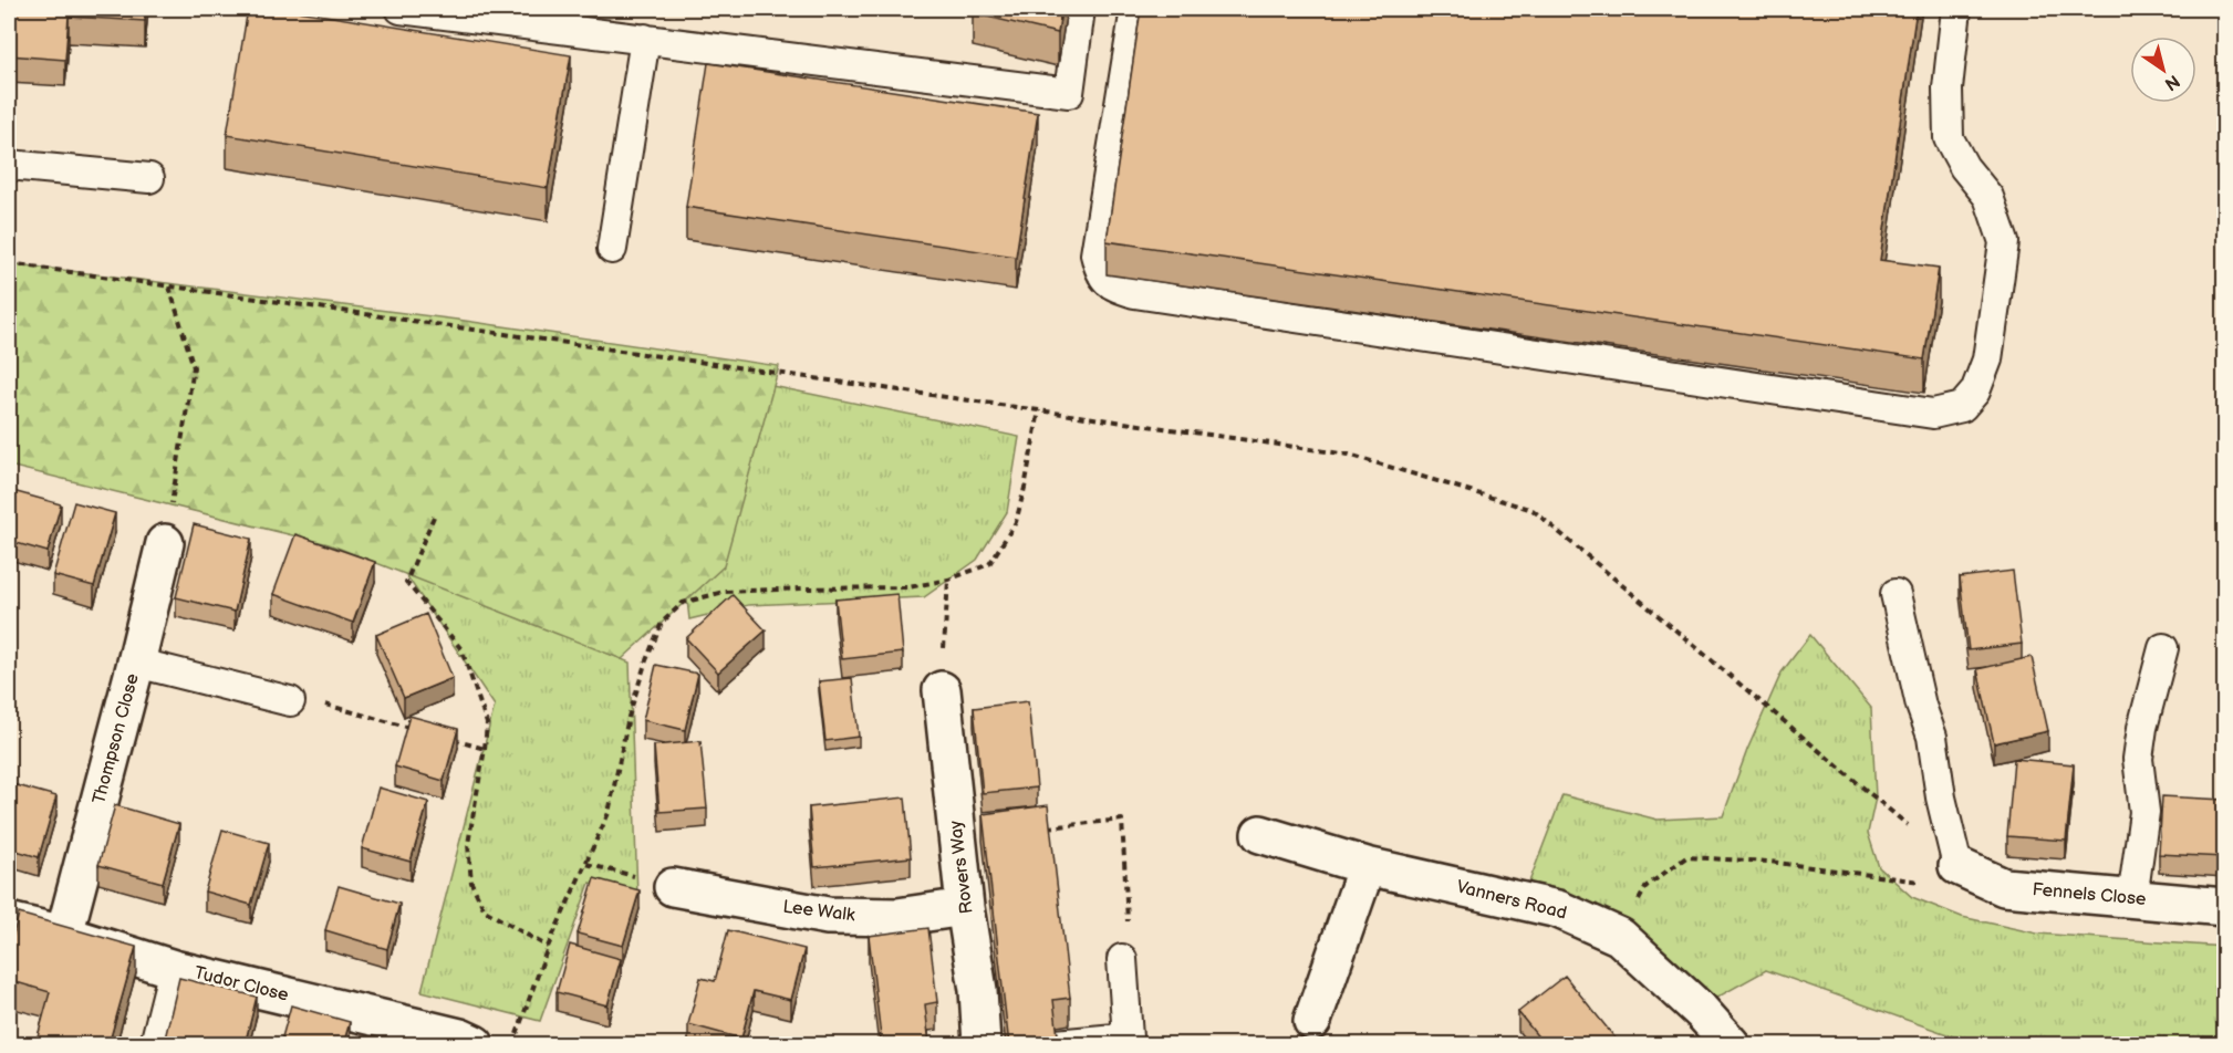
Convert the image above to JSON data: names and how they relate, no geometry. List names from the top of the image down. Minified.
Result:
{"streets":{"street":["Thompson Close","Rovers Way","Fennels Close","Vanners Road","Lee Walk","Tudor Close"]},"crossings":[["Thompson Close","Tudor Close"],["Rovers Way","Lee Walk"]],"north":"bottom right"}
